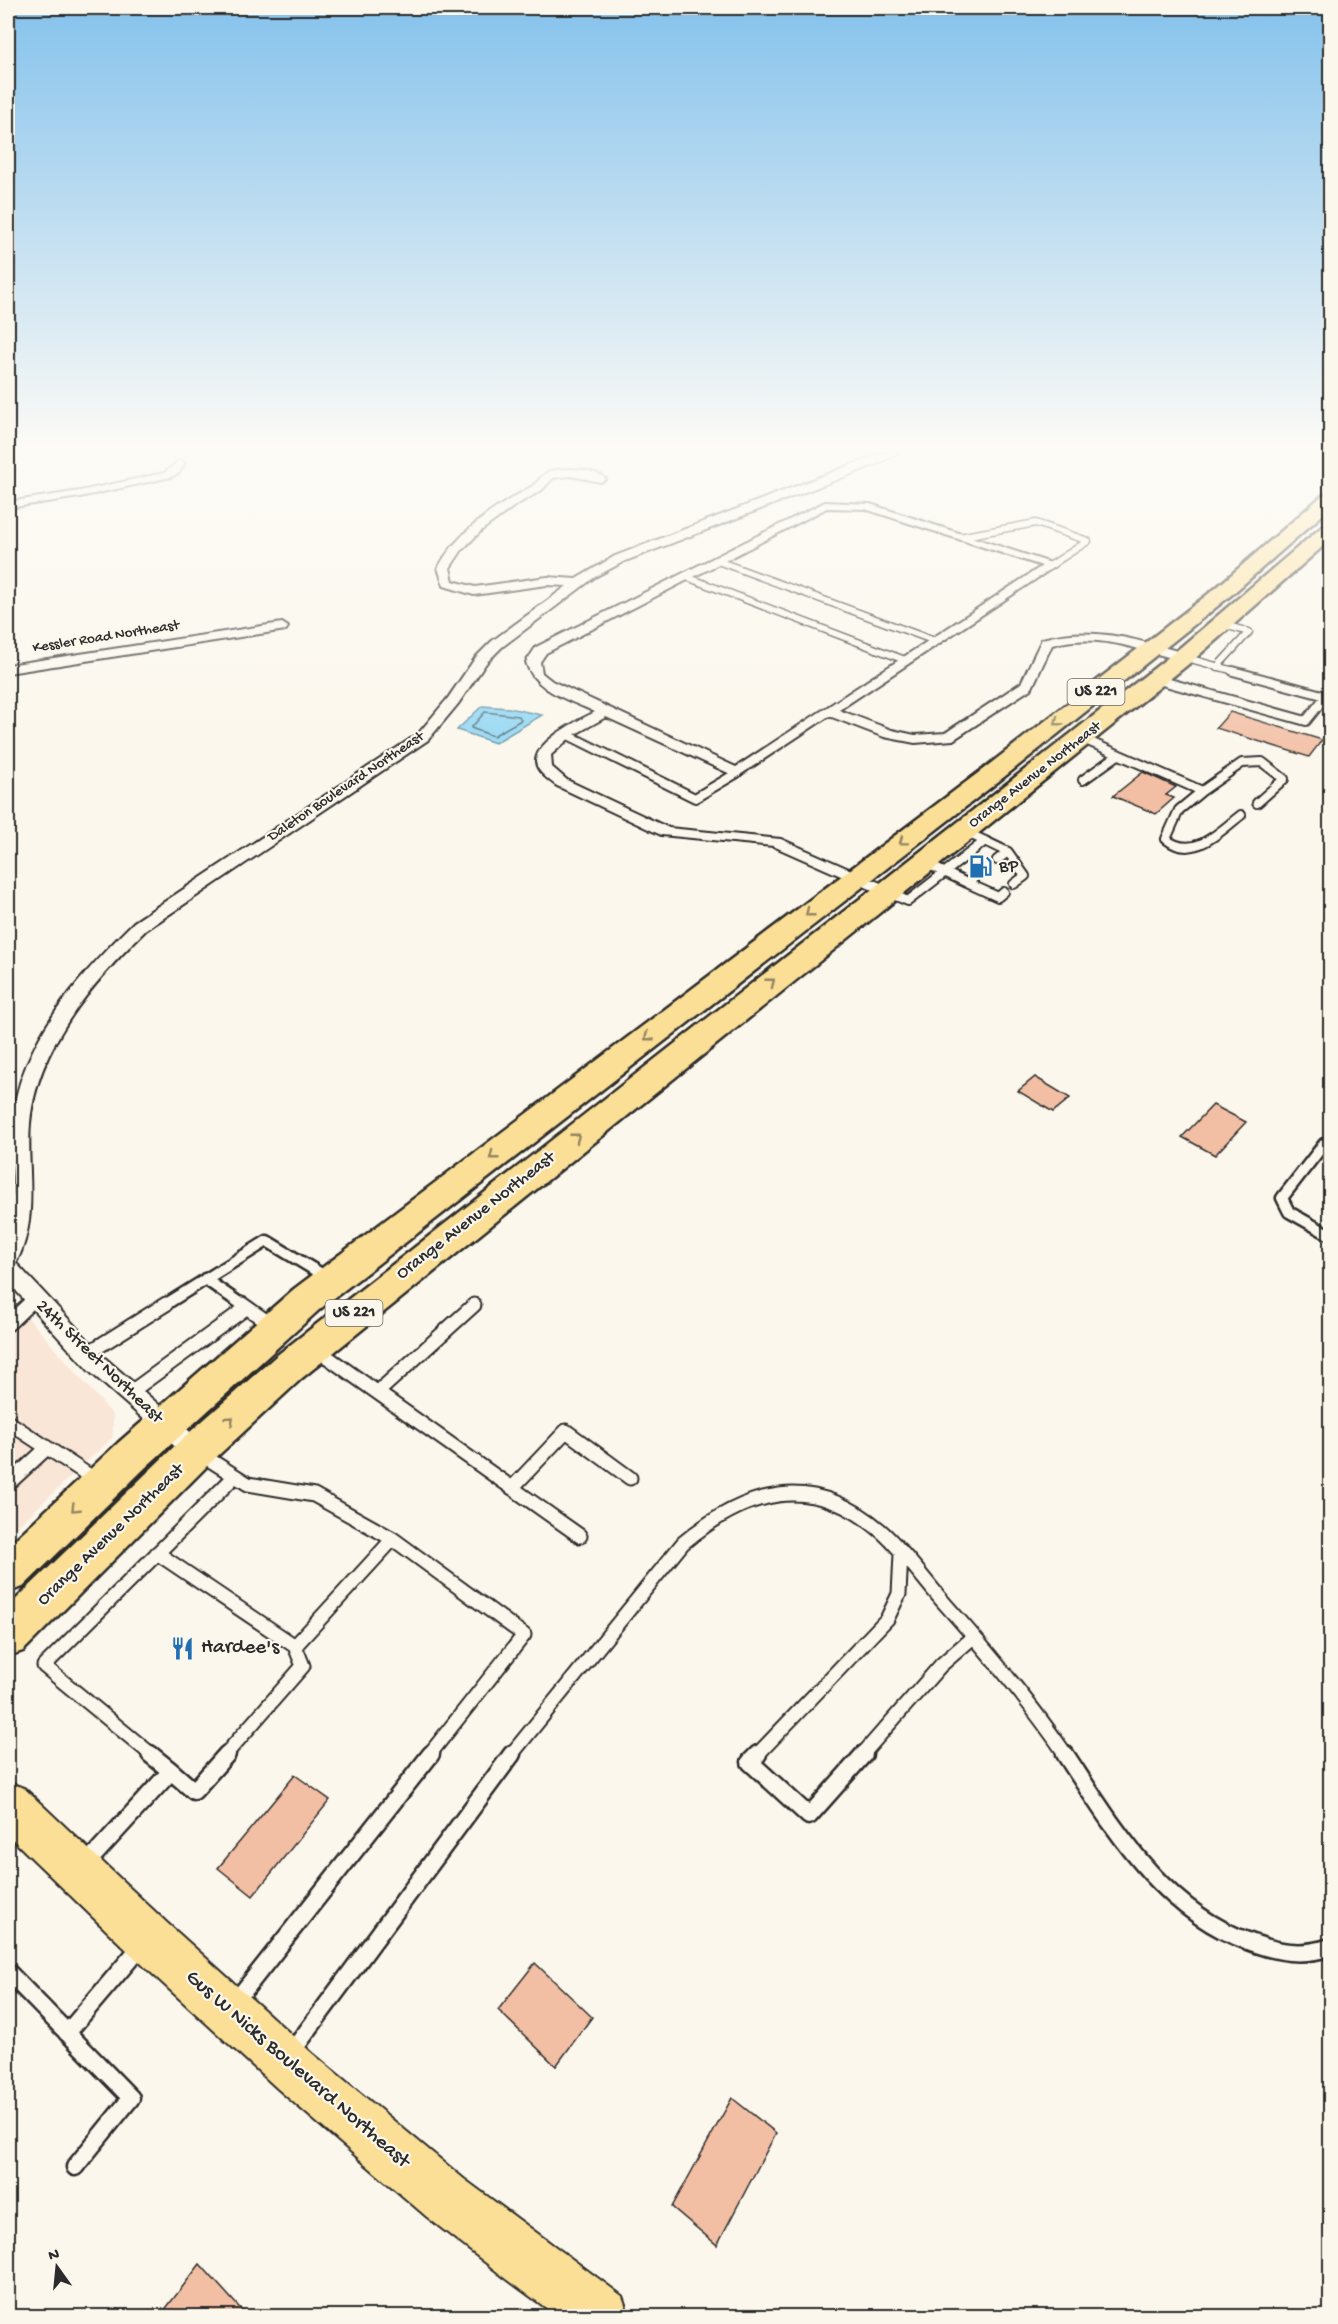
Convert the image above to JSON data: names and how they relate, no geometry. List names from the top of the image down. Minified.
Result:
{"streets":{"highway":["US 221","Orange Avenue Northeast"],"main road":["Gus W Nicks Boulevard Northeast"],"street":["Kessler Road Northeast","Daleton Boulevard Northeast","24th Street Northeast"]},"crossings":[["Orange Avenue Northeast","24th Street Northeast"]],"places":{"fuel station":["BP"],"restaurant":["Hardee's"]},"north":"top"}
